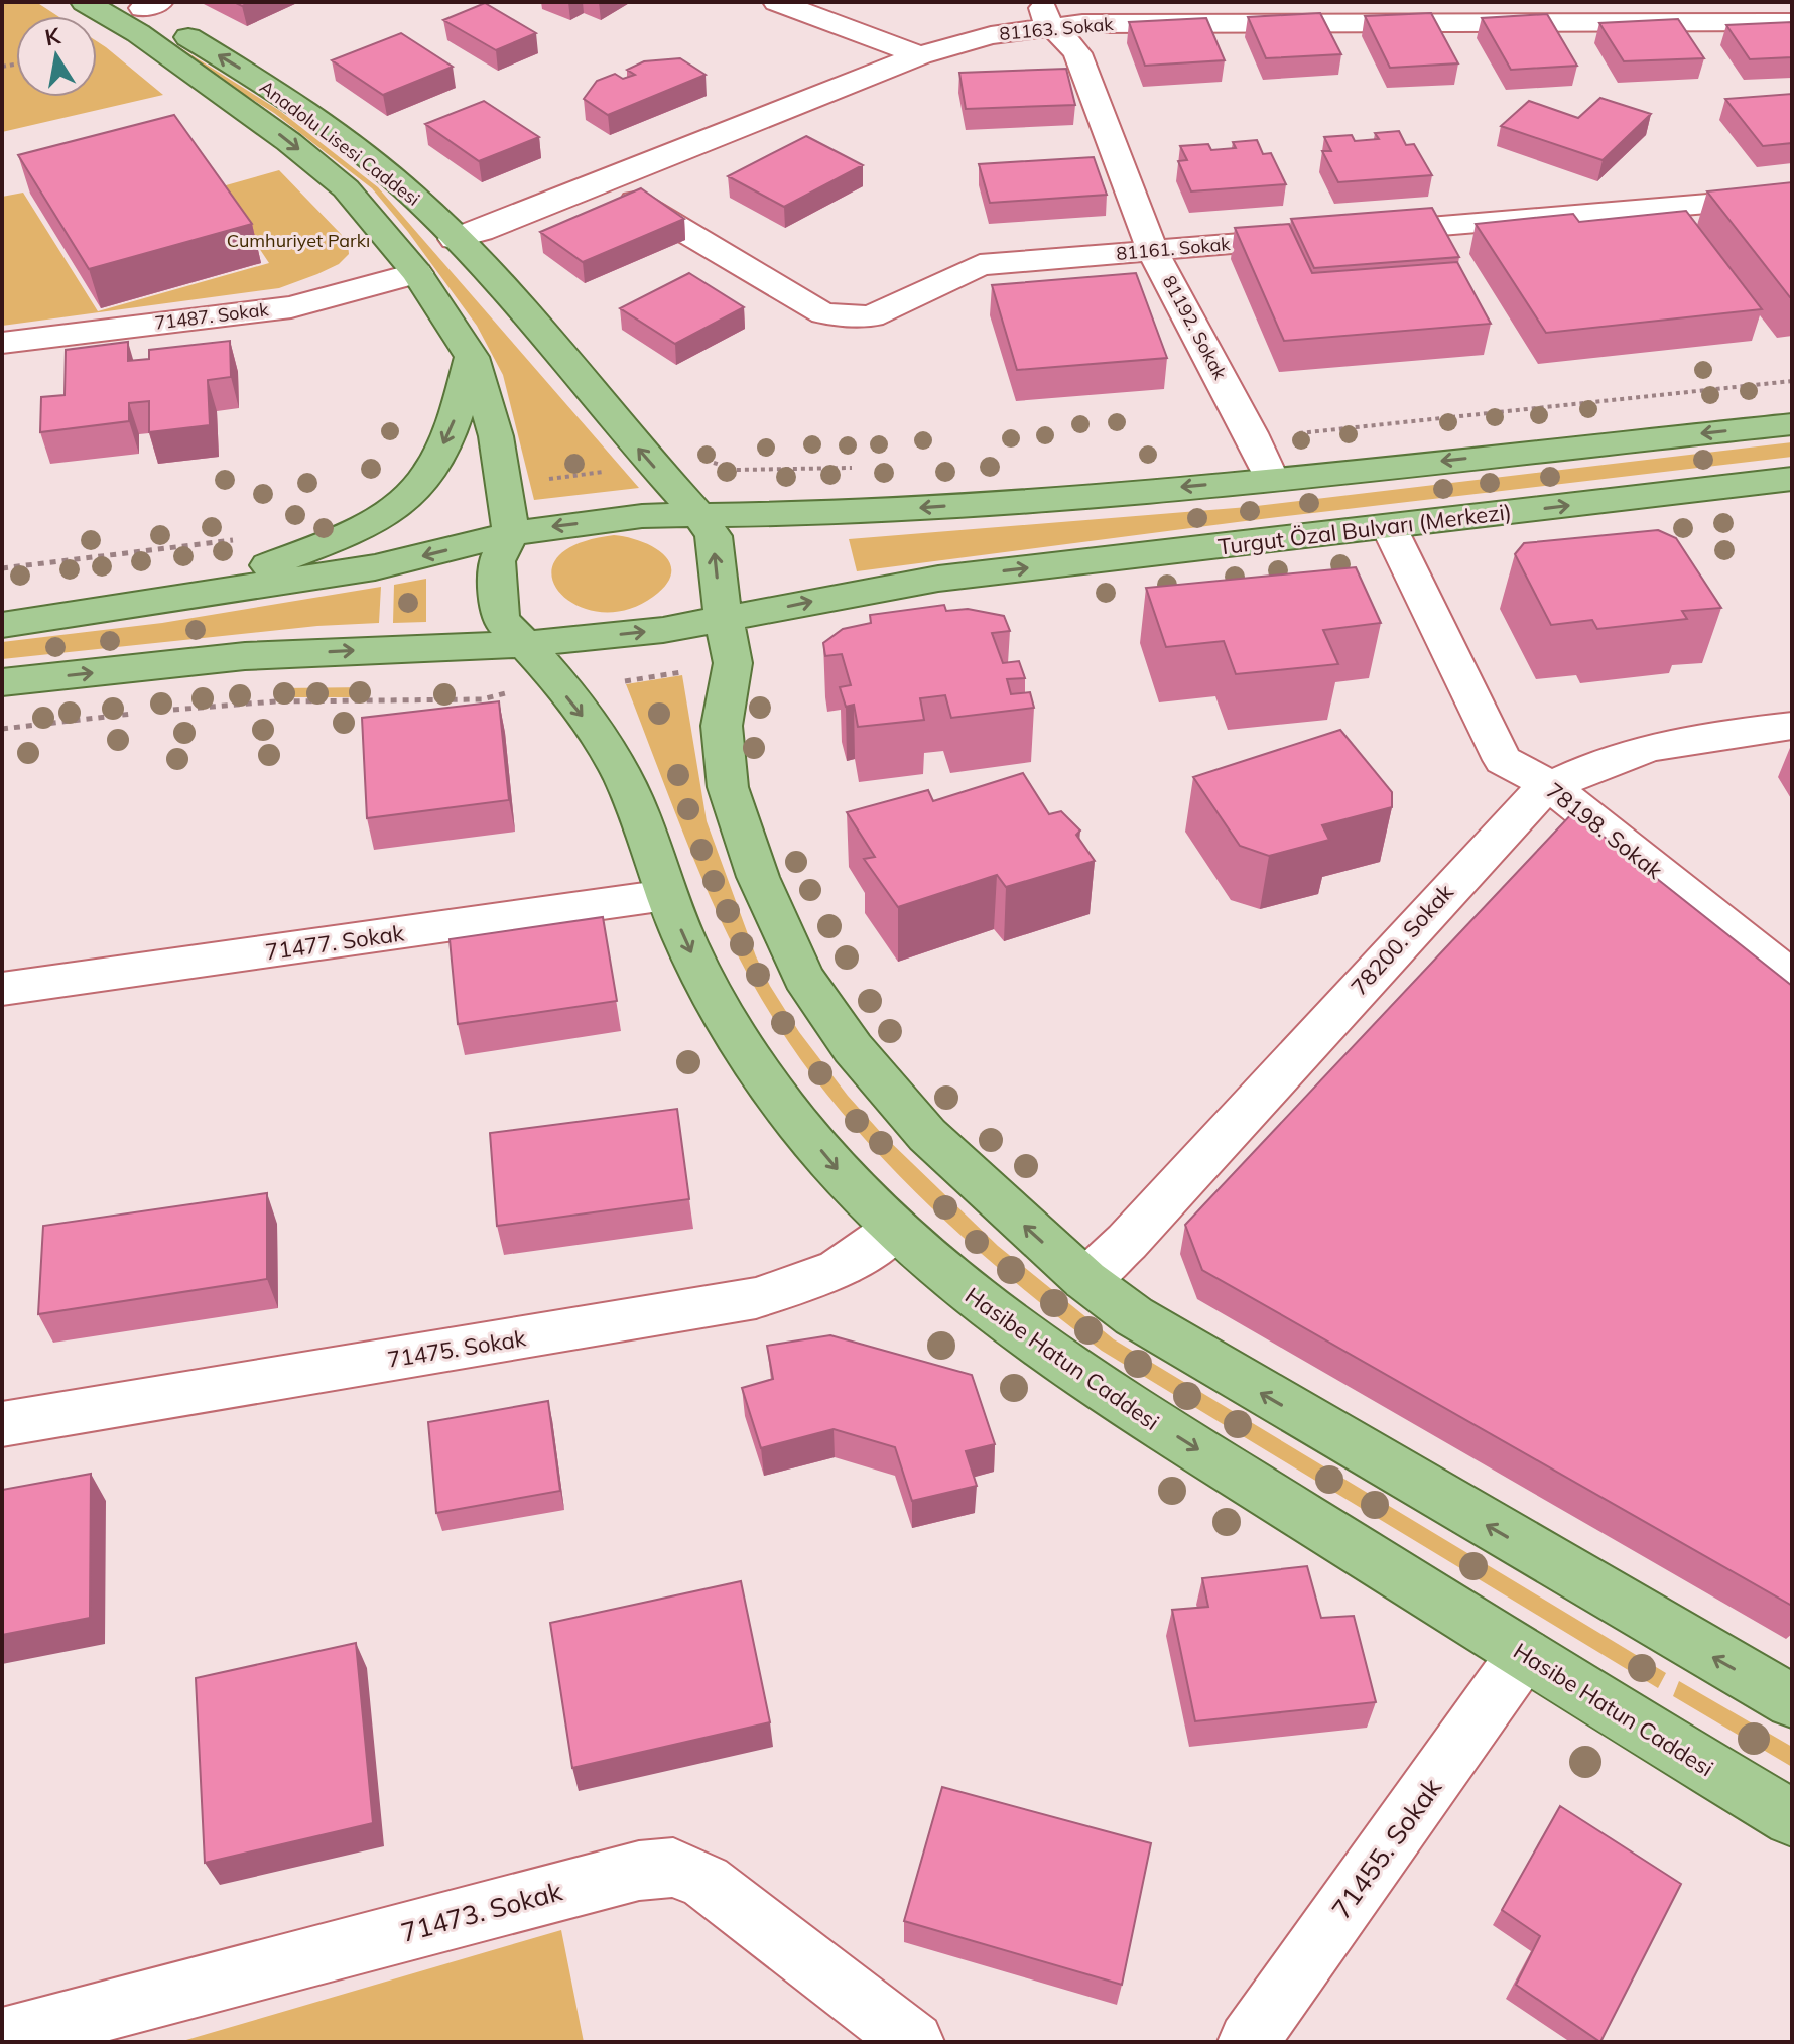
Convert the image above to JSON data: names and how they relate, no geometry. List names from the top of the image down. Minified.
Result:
{"streets":{"main road":["Anadolu Lisesi Caddesi","Turgut Özal Bulvarı (Merkezi)","Hasibe Hatun Caddesi"],"street":["81163. Sokak","81161. Sokak","71487. Sokak","81192. Sokak","78198. Sokak","78200. Sokak","71477. Sokak","71475. Sokak","71455. Sokak","71473. Sokak"]},"crossings":[["81163. Sokak","Anadolu Lisesi Caddesi"],["81163. Sokak","81161. Sokak"],["81163. Sokak","81192. Sokak"],["Anadolu Lisesi Caddesi","71487. Sokak"],["Anadolu Lisesi Caddesi","Turgut Özal Bulvarı (Merkezi)"],["Anadolu Lisesi Caddesi","Hasibe Hatun Caddesi"],["81161. Sokak","81192. Sokak"],["Turgut Özal Bulvarı (Merkezi)","78198. Sokak"],["Turgut Özal Bulvarı (Merkezi)","Hasibe Hatun Caddesi"],["78198. Sokak","78200. Sokak"],["71477. Sokak","Hasibe Hatun Caddesi"],["71475. Sokak","Hasibe Hatun Caddesi"],["Hasibe Hatun Caddesi","71455. Sokak"]],"parks":["Cumhuriyet Parkı"],"north":"top"}
